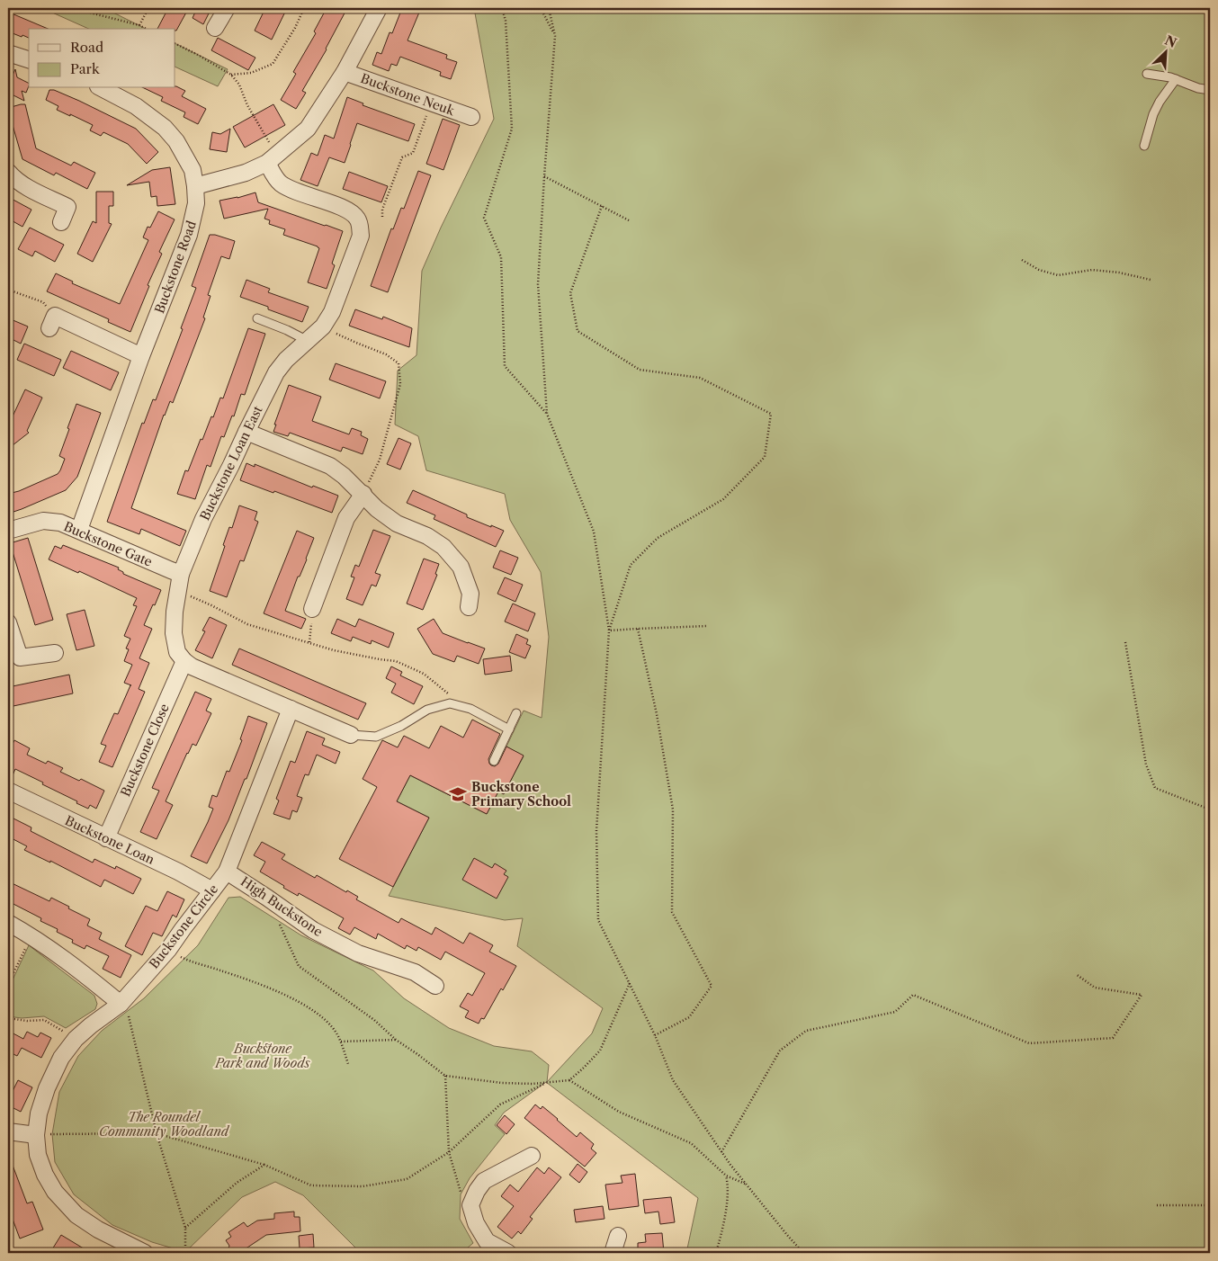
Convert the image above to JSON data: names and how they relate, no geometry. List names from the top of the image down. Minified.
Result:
{"streets":{"street":["Buckstone Neuk","Buckstone Road","Buckstone Loan East","Buckstone Gate","Buckstone Close","Buckstone Loan","High Buckstone","Buckstone Circle"]},"crossings":[["Buckstone Road","Buckstone Gate"],["Buckstone Loan East","Buckstone Gate"],["Buckstone Loan East","Buckstone Close"],["Buckstone Close","Buckstone Loan"],["Buckstone Loan","Buckstone Circle"],["High Buckstone","Buckstone Circle"]],"parks":["Buckstone Park and Woods","The Roundel Community Woodland"],"places":{"school or university":["Buckstone Primary School"]},"legend":["Road","Park"],"north":"top right"}
